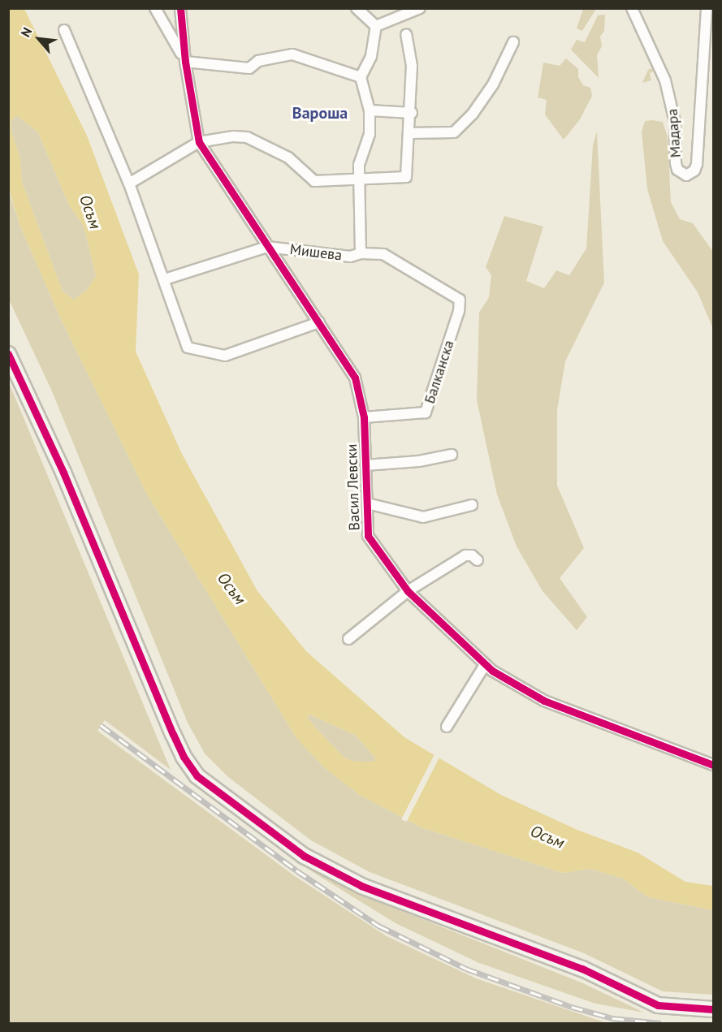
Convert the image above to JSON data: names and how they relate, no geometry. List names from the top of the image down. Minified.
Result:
{"streets":{"street":["Мадара","Мишева","Балканска","Васил Левски"]},"crossings":[["Мишева","Балканска"],["Мишева","Васил Левски"],["Балканска","Васил Левски"]],"districts":["Вароша"],"water":["Осъм"],"north":"top left"}
